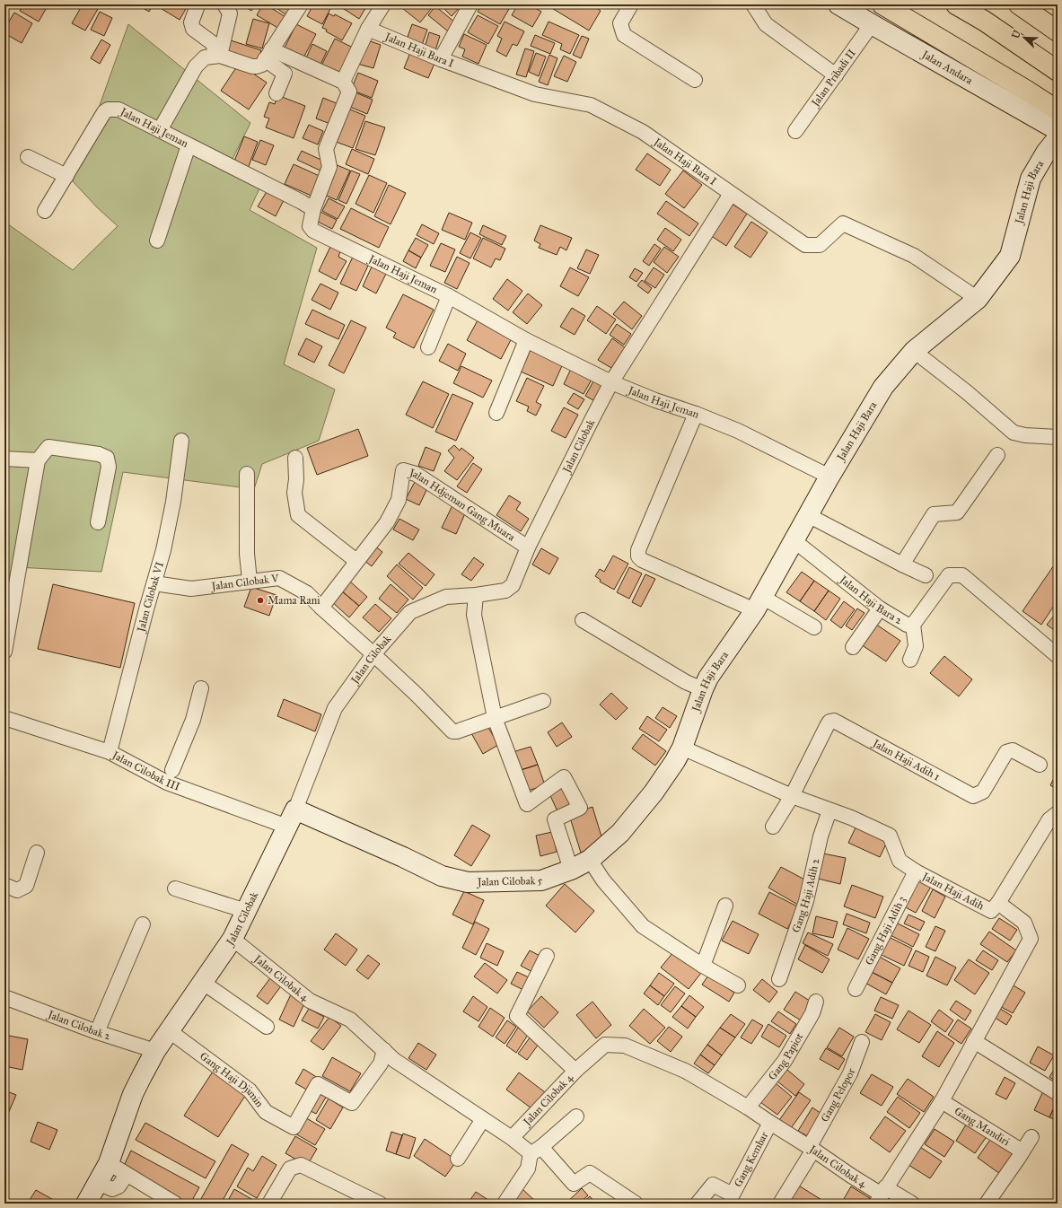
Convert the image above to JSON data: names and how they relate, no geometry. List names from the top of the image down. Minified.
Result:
{"streets":{"street":["Jalan Haji Bara I","Jalan Andara","Jalan Pribadi II","Jalan Haji Jeman","Jalan Haji Bara","Jalan Cilobak","Jalan Hdjeman Gang Muara","Jalan Cilobak V","Jalan Cilobak VI","Jalan Haji Bara 2","Jalan Haji Adih 1","Jalan Cilobak III","Jalan Cilobak 5","Jalan Haji Adih","Gang Haji Adih 2","Gang Haji Adih 3","Jalan Cilobak 4","Jalan Cilobak 2","Gang Papiot","Gang Haji Djimin","Gang Pelopor","Gang Mandiri","Gang Kembar"]},"crossings":[["Jalan Haji Bara I","Jalan Haji Bara"],["Jalan Haji Bara I","Jalan Cilobak"],["Jalan Andara","Jalan Pribadi II"],["Jalan Haji Jeman","Jalan Haji Bara"],["Jalan Haji Jeman","Jalan Cilobak"],["Jalan Haji Bara","Jalan Haji Bara 2"],["Jalan Haji Bara","Jalan Cilobak 5"],["Jalan Haji Bara","Jalan Haji Adih"],["Jalan Cilobak","Jalan Hdjeman Gang Muara"],["Jalan Cilobak","Jalan Cilobak V"],["Jalan Cilobak","Jalan Cilobak III"],["Jalan Cilobak","Jalan Cilobak 5"],["Jalan Cilobak","Jalan Cilobak 4"],["Jalan Cilobak","Jalan Cilobak 2"],["Jalan Cilobak","Gang Haji Djimin"],["Jalan Cilobak V","Jalan Cilobak VI"],["Jalan Cilobak VI","Jalan Cilobak III"],["Jalan Haji Adih 1","Jalan Haji Adih"],["Jalan Cilobak III","Jalan Cilobak 5"],["Jalan Cilobak 5","Jalan Haji Adih"],["Jalan Haji Adih","Gang Haji Adih 2"],["Jalan Haji Adih","Gang Haji Adih 3"],["Jalan Haji Adih","Jalan Cilobak 4"],["Jalan Haji Adih","Gang Mandiri"],["Jalan Cilobak 4","Gang Papiot"],["Jalan Cilobak 4","Gang Haji Djimin"],["Jalan Cilobak 4","Gang Pelopor"],["Jalan Cilobak 4","Gang Kembar"]],"places":["Mama Rani"],"north":"top left"}
